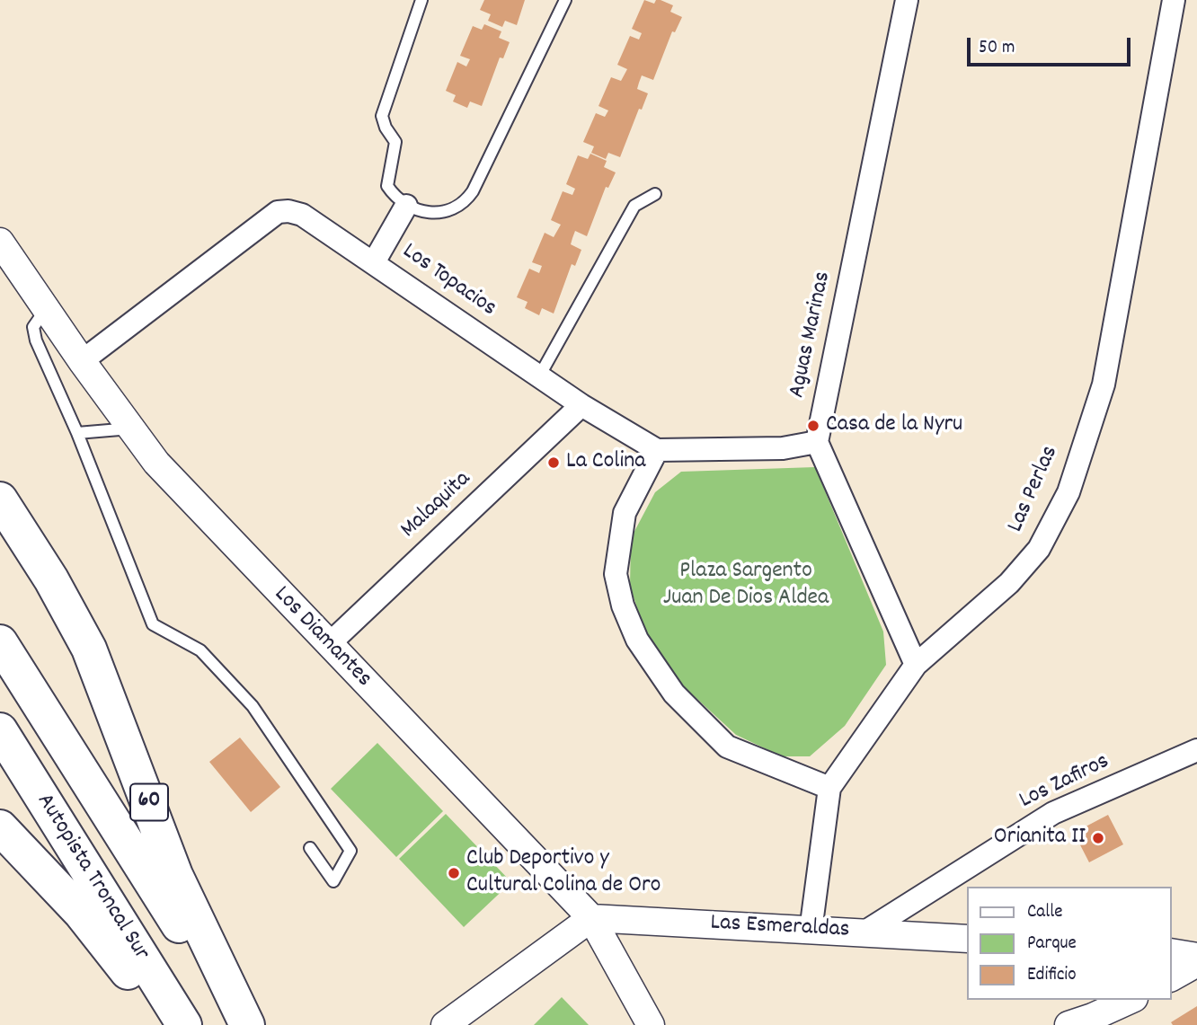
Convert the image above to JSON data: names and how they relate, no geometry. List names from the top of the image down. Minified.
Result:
{"streets":{"highway":["60","Autopista Troncal Sur"],"street":["Los Topacios","Aguas Marinas","Las Perlas","Malaquita","Los Diamantes","Los Zafiros","Las Esmeraldas"]},"crossings":[["Los Topacios","Malaquita"],["Los Topacios","Los Diamantes"],["Las Perlas","Las Esmeraldas"],["Malaquita","Los Diamantes"],["Los Diamantes","Las Esmeraldas"],["Los Zafiros","Las Esmeraldas"]],"parks":["Plaza Sargento Juan De Dios Aldea"],"places":["Casa de la Nyru","La Colina","Orianita II","Club Deportivo y Cultural Colina de Oro"],"legend":["Calle","Parque","Edificio"],"scale_bar":"50 m"}
